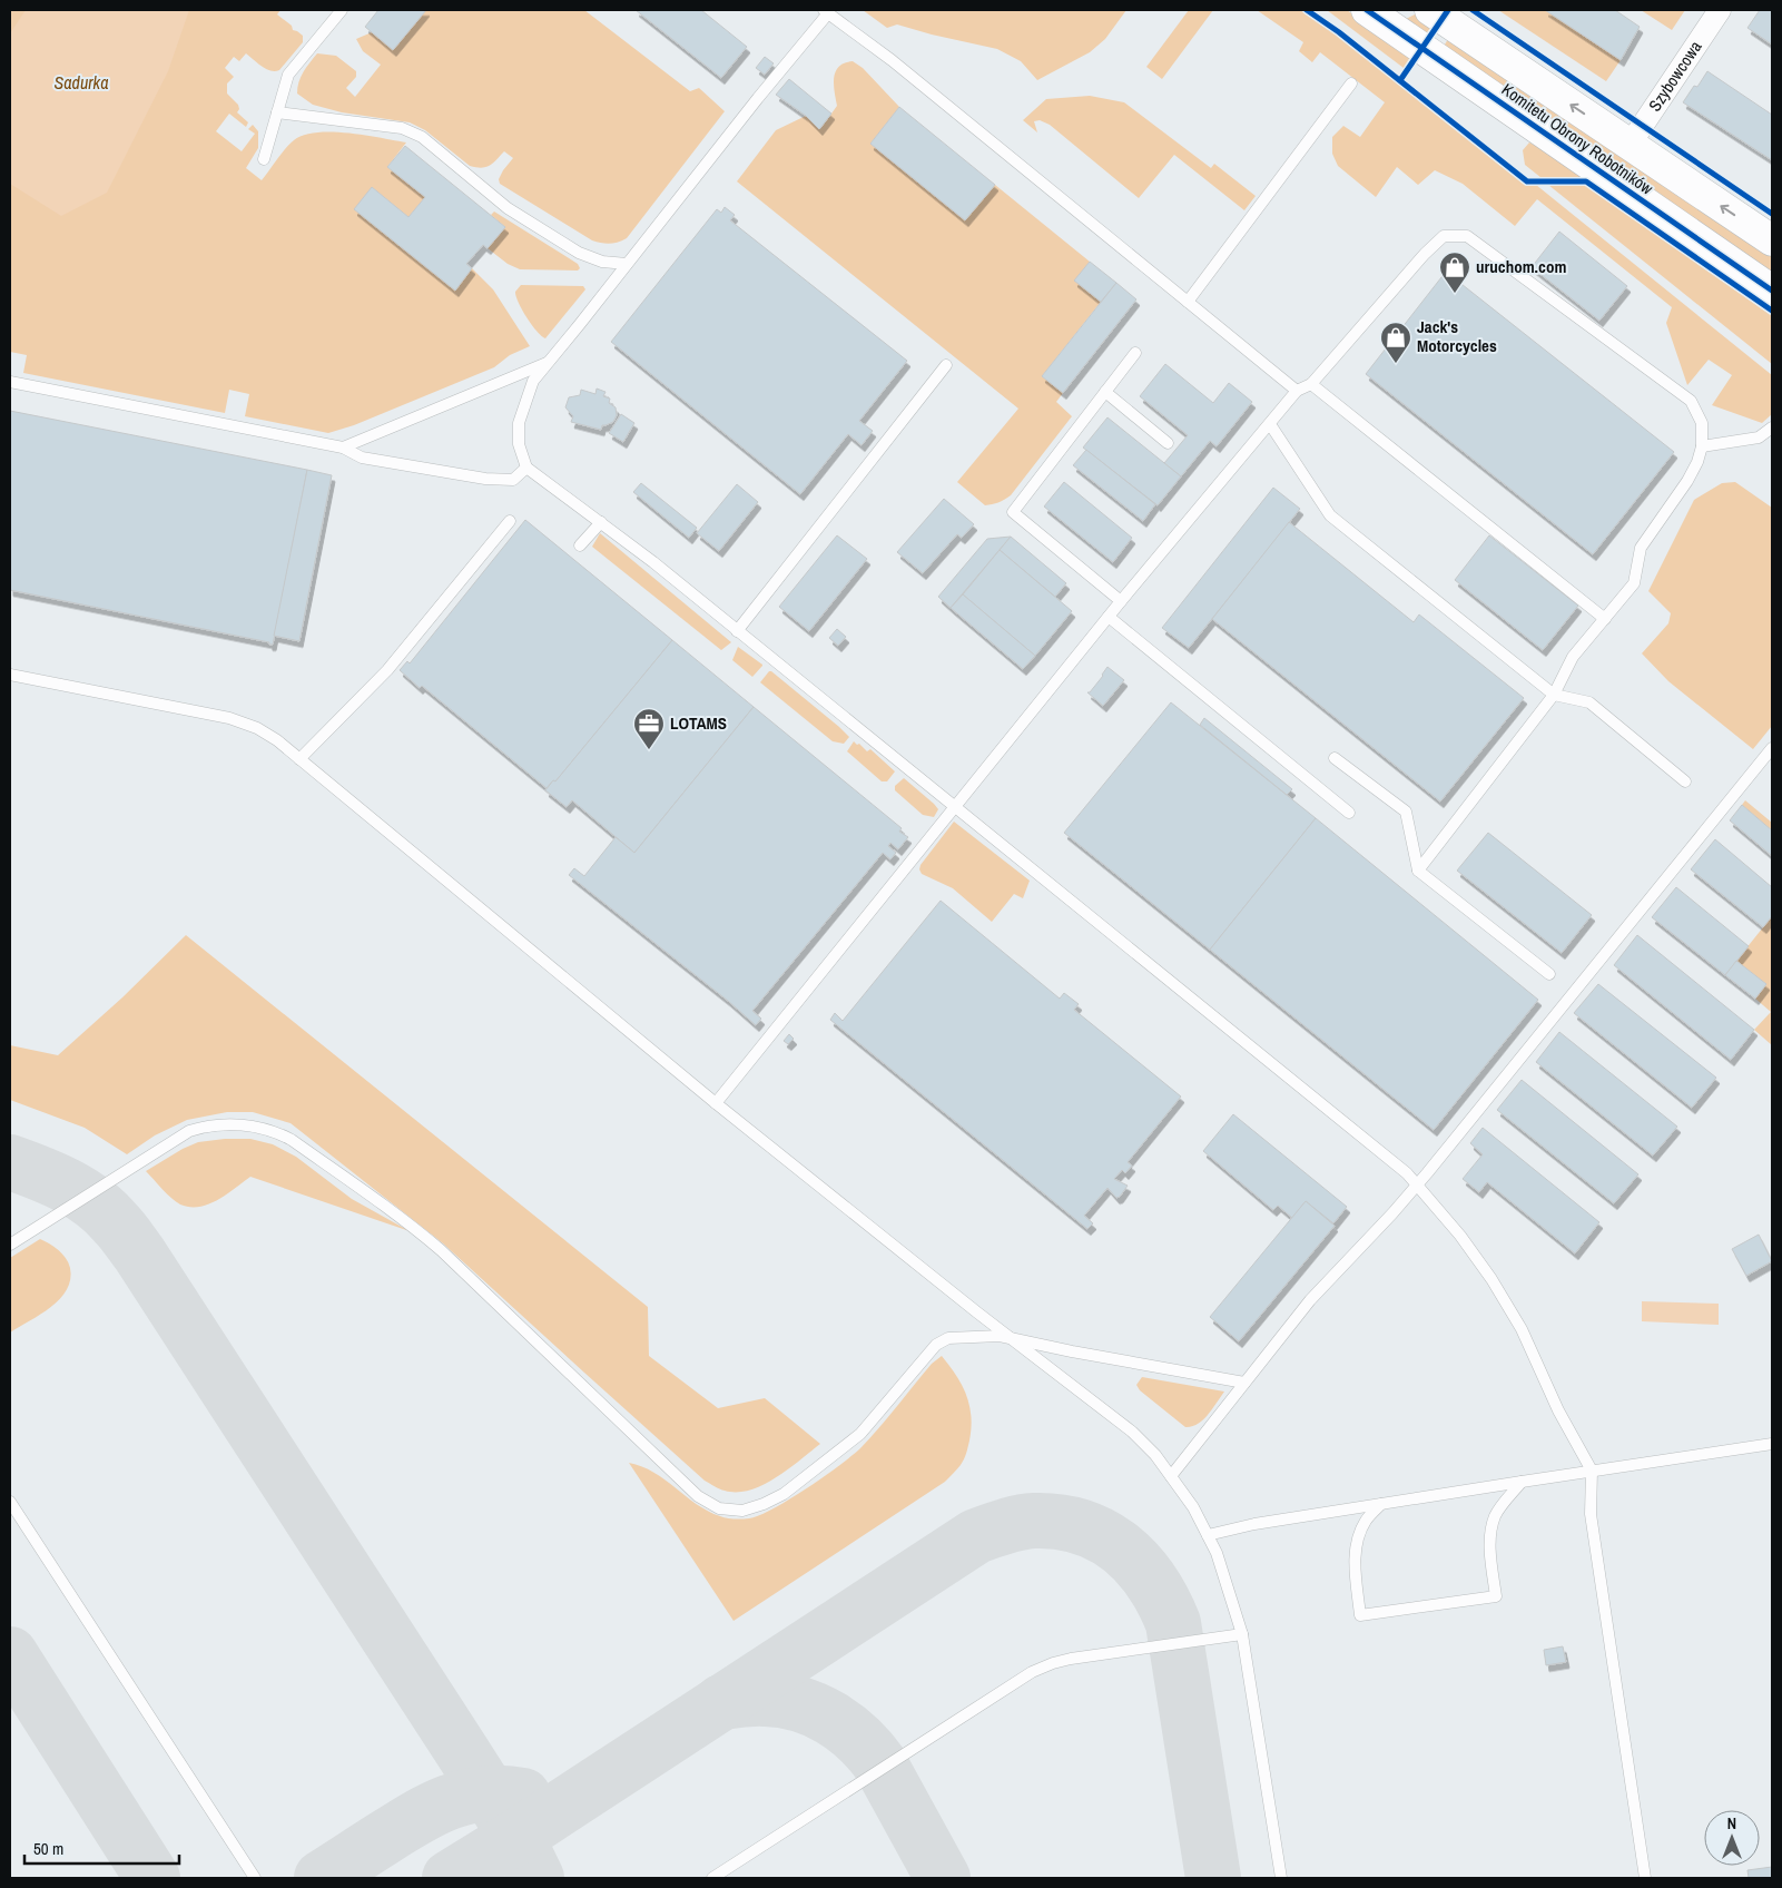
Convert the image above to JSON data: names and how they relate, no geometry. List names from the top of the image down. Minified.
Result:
{"streets":{"street":["Szybowcowa","Komitetu Obrony Robotników"]},"crossings":[["Szybowcowa","Komitetu Obrony Robotników"]],"water":["Sadurka"],"places":{"shop":["uruchom.com","Jack's Motorcycles"],"office":["LOTAMS"]},"scale_bar":"50 m","north":"top"}
